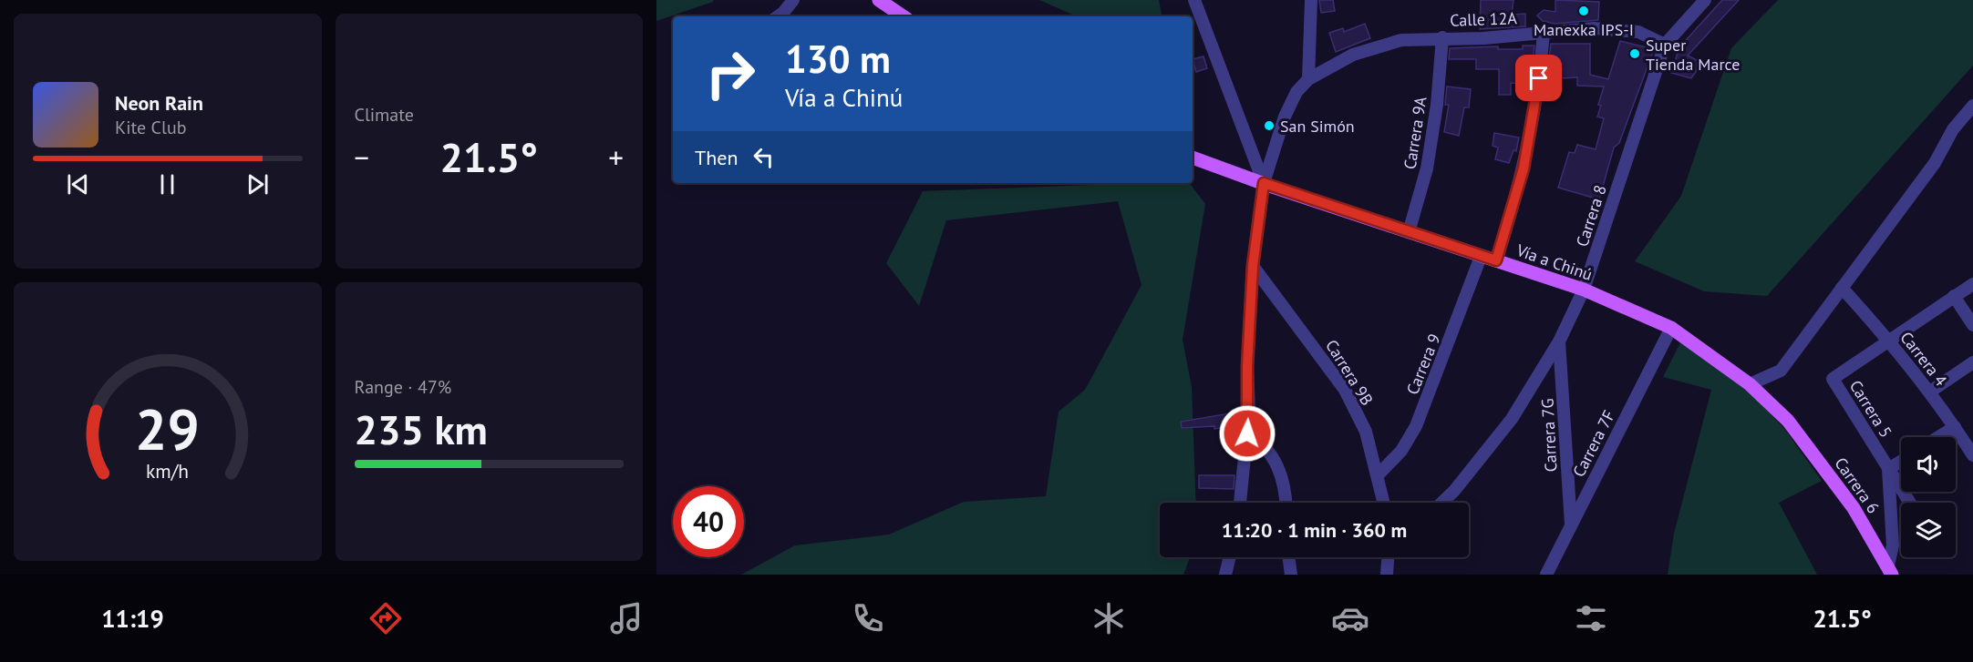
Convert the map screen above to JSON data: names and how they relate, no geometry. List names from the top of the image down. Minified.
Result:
{"streets":{"main road":["Vía a Chinú","Carrera 6"],"street":["Calle 12A","Carrera 9A","Carrera 8","Carrera 4","Carrera 9","Carrera 9B","Carrera 5","Carrera 7G","Carrera 7F"]},"crossings":[["Calle 12A","Carrera 9A"],["Calle 12A","Carrera 8"],["Carrera 9A","Vía a Chinú"],["Carrera 8","Vía a Chinú"],["Carrera 8","Carrera 7G"],["Vía a Chinú","Carrera 9"],["Vía a Chinú","Carrera 7F"],["Vía a Chinú","Carrera 6"],["Carrera 4","Carrera 5"],["Carrera 9","Carrera 9B"],["Carrera 7G","Carrera 7F"]],"places":["Manexka IPS-I","Super Tienda Marce","San Simón"],"page":{"tile":["Climate",["Range · 47%","235 km"]],"turn":["130 m","Vía a Chinú"],"song":["Neon Rain","Kite Club"],"then":"Then","heat":["−","21.5°","+"],"limit":"40","trip":"11:20 · 1 min · 360 m","tabs":["11:19","21.5°"],"gauge":["29","km/h"]}}
